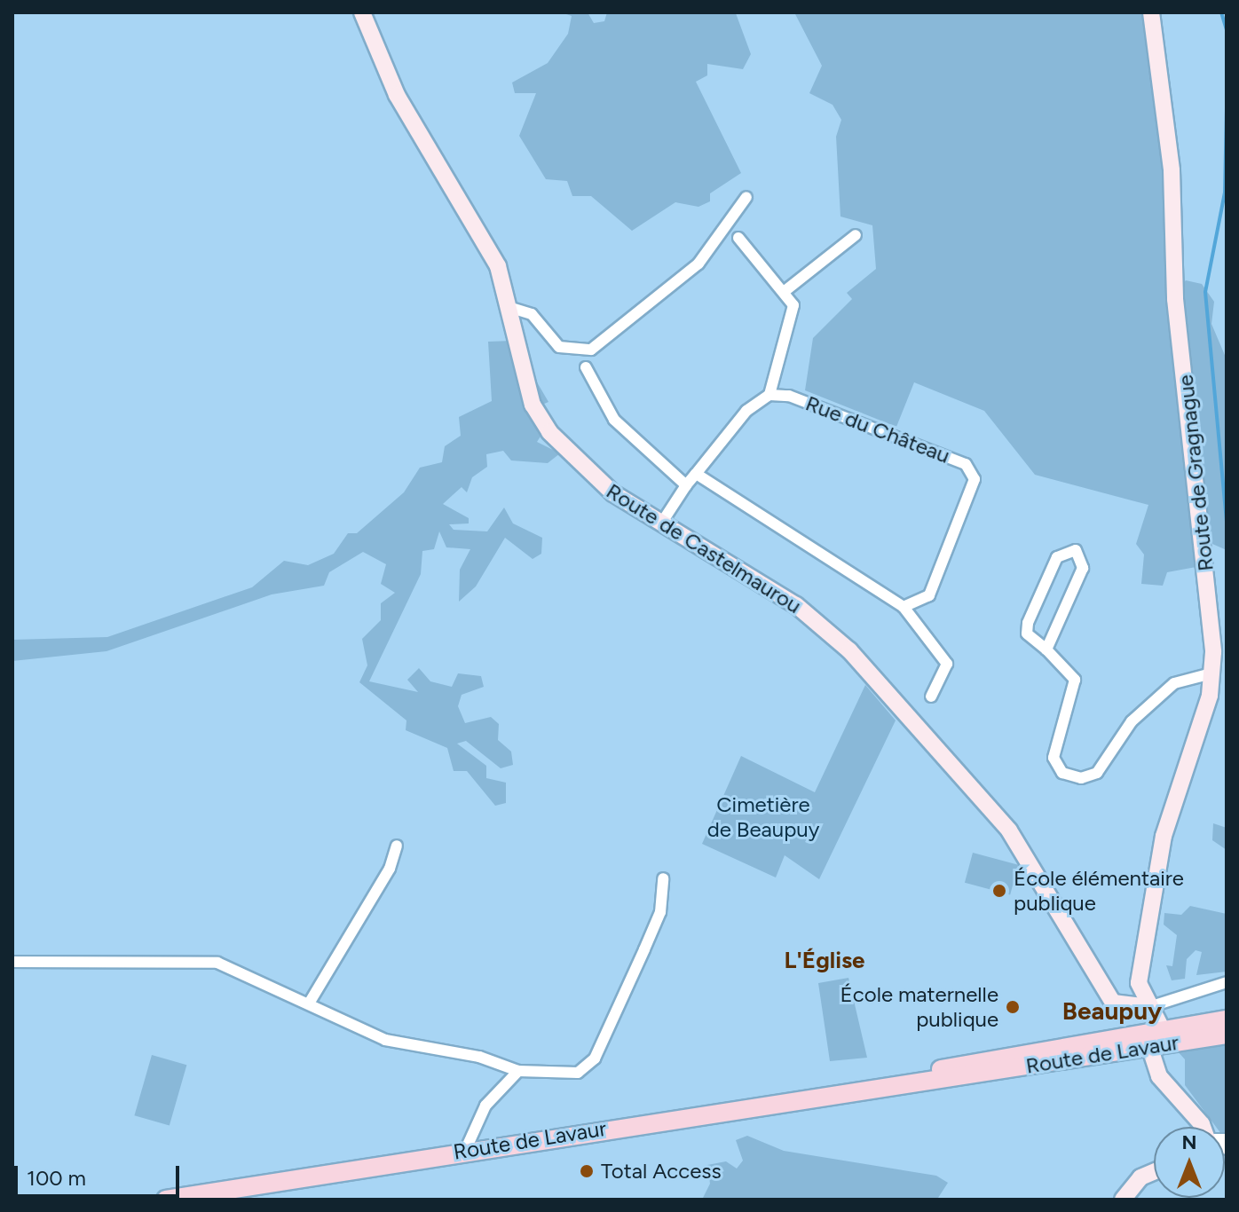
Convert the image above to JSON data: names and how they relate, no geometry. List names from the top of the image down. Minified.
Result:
{"streets":{"main road":["Route de Lavaur"],"street":["Rue du Château","Route de Gragnague","Route de Castelmaurou"]},"crossings":[["Route de Gragnague","Route de Castelmaurou"],["Route de Gragnague","Route de Lavaur"]],"districts":["L'Église","Beaupuy"],"parks":["Cimetière de Beaupuy"],"places":["École élémentaire publique","École maternelle publique","Total Access"],"scale_bar":"100 m","north":"top"}
